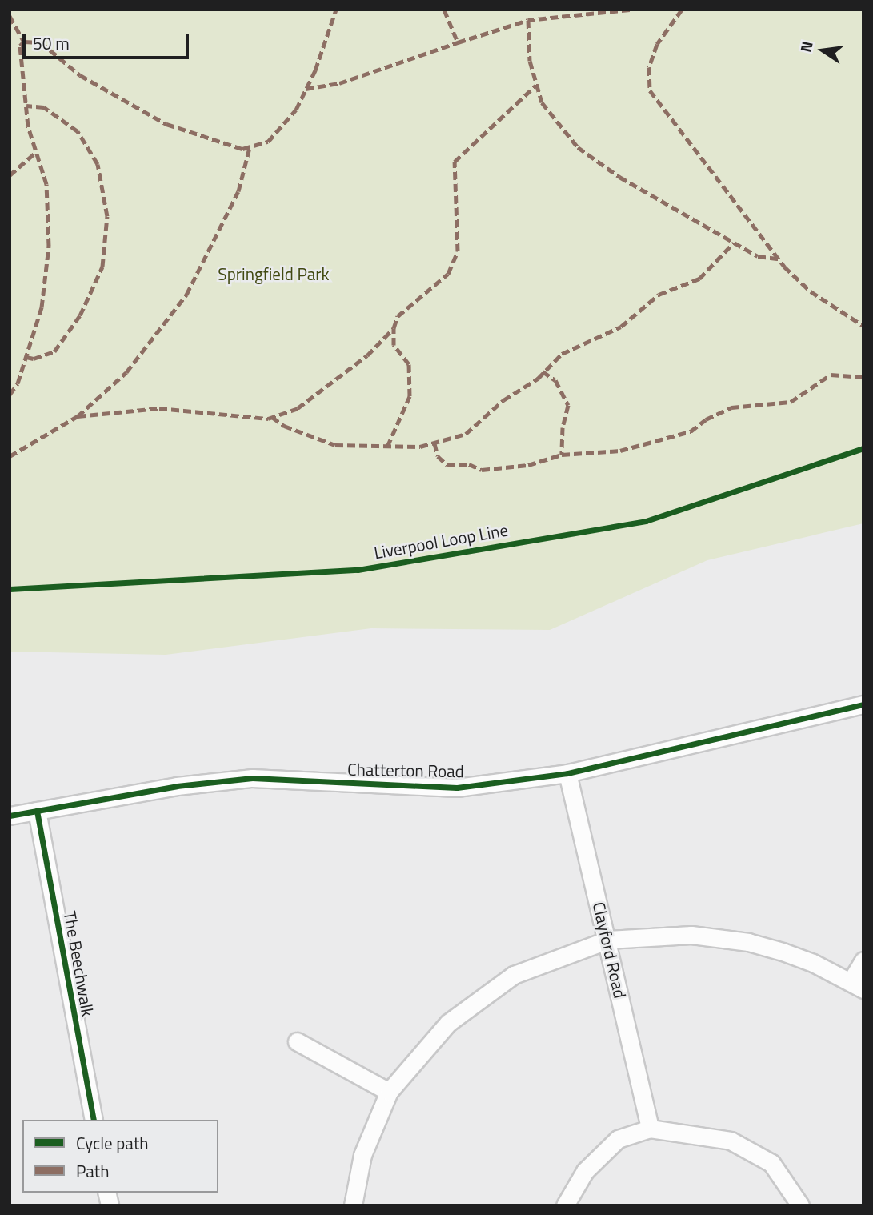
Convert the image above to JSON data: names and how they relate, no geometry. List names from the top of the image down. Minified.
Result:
{"streets":{"street":["Chatterton Road","Clayford Road","The Beechwalk"],"cycle path":["Liverpool Loop Line"]},"crossings":[["Chatterton Road","Clayford Road"],["Chatterton Road","The Beechwalk"]],"parks":["Springfield Park"],"legend":["Cycle path","Path"],"scale_bar":"50 m","north":"left"}
